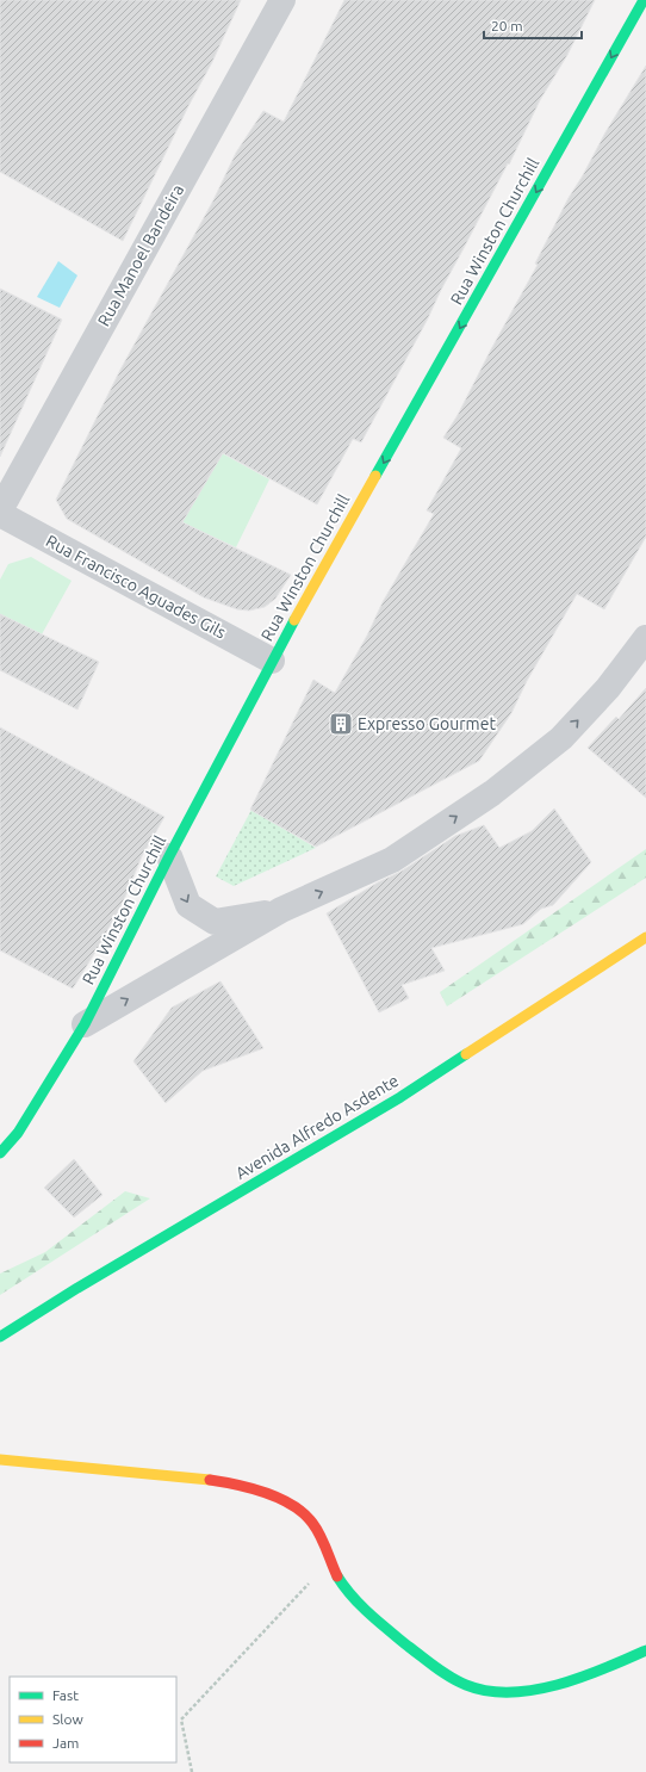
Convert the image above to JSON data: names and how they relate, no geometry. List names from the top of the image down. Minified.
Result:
{"streets":{"street":["Rua Winston Churchill","Rua Manoel Bandeira","Rua Francisco Aguades Gils","Avenida Alfredo Asdente"]},"crossings":[["Rua Winston Churchill","Rua Francisco Aguades Gils"]],"one_way":["Rua Winston Churchill"],"places":{"building":["Expresso Gourmet"]},"legend":["Fast","Slow","Jam"],"scale_bar":"20 m"}
